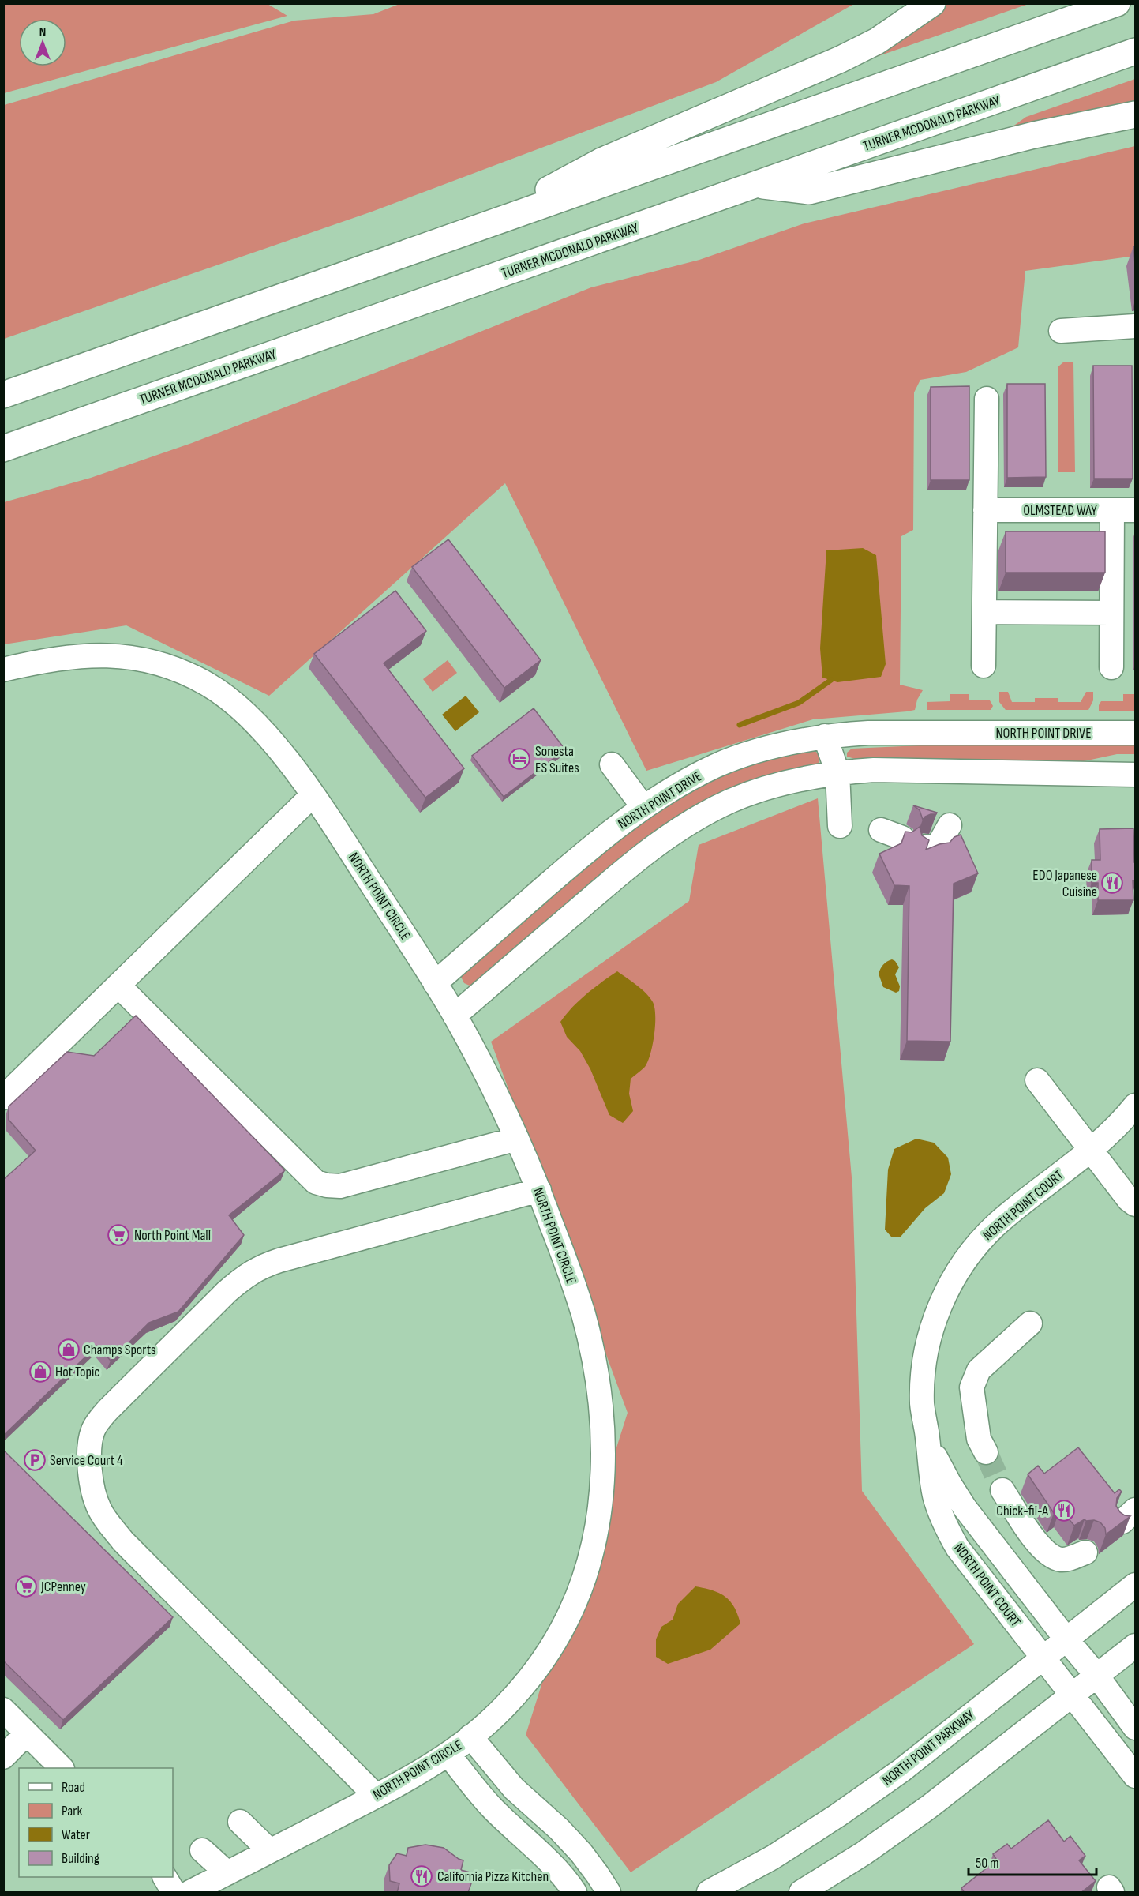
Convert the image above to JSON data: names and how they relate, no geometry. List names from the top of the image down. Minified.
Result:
{"streets":{"highway":["TURNER MCDONALD PARKWAY"],"street":["OLMSTEAD WAY","NORTH POINT DRIVE","NORTH POINT CIRCLE","NORTH POINT COURT","NORTH POINT PARKWAY"]},"crossings":[["NORTH POINT DRIVE","NORTH POINT CIRCLE"],["NORTH POINT COURT","NORTH POINT PARKWAY"]],"places":{"hotel":["Sonesta ES Suites"],"restaurant":["EDO Japanese Cuisine","Chick-fil-A","California Pizza Kitchen"],"supermarket":["North Point Mall","JCPenney"],"shop":["Champs Sports","Hot Topic"],"parking":["Service Court 4"]},"legend":["Road","Park","Water","Building"],"scale_bar":"50 m","north":"top"}
